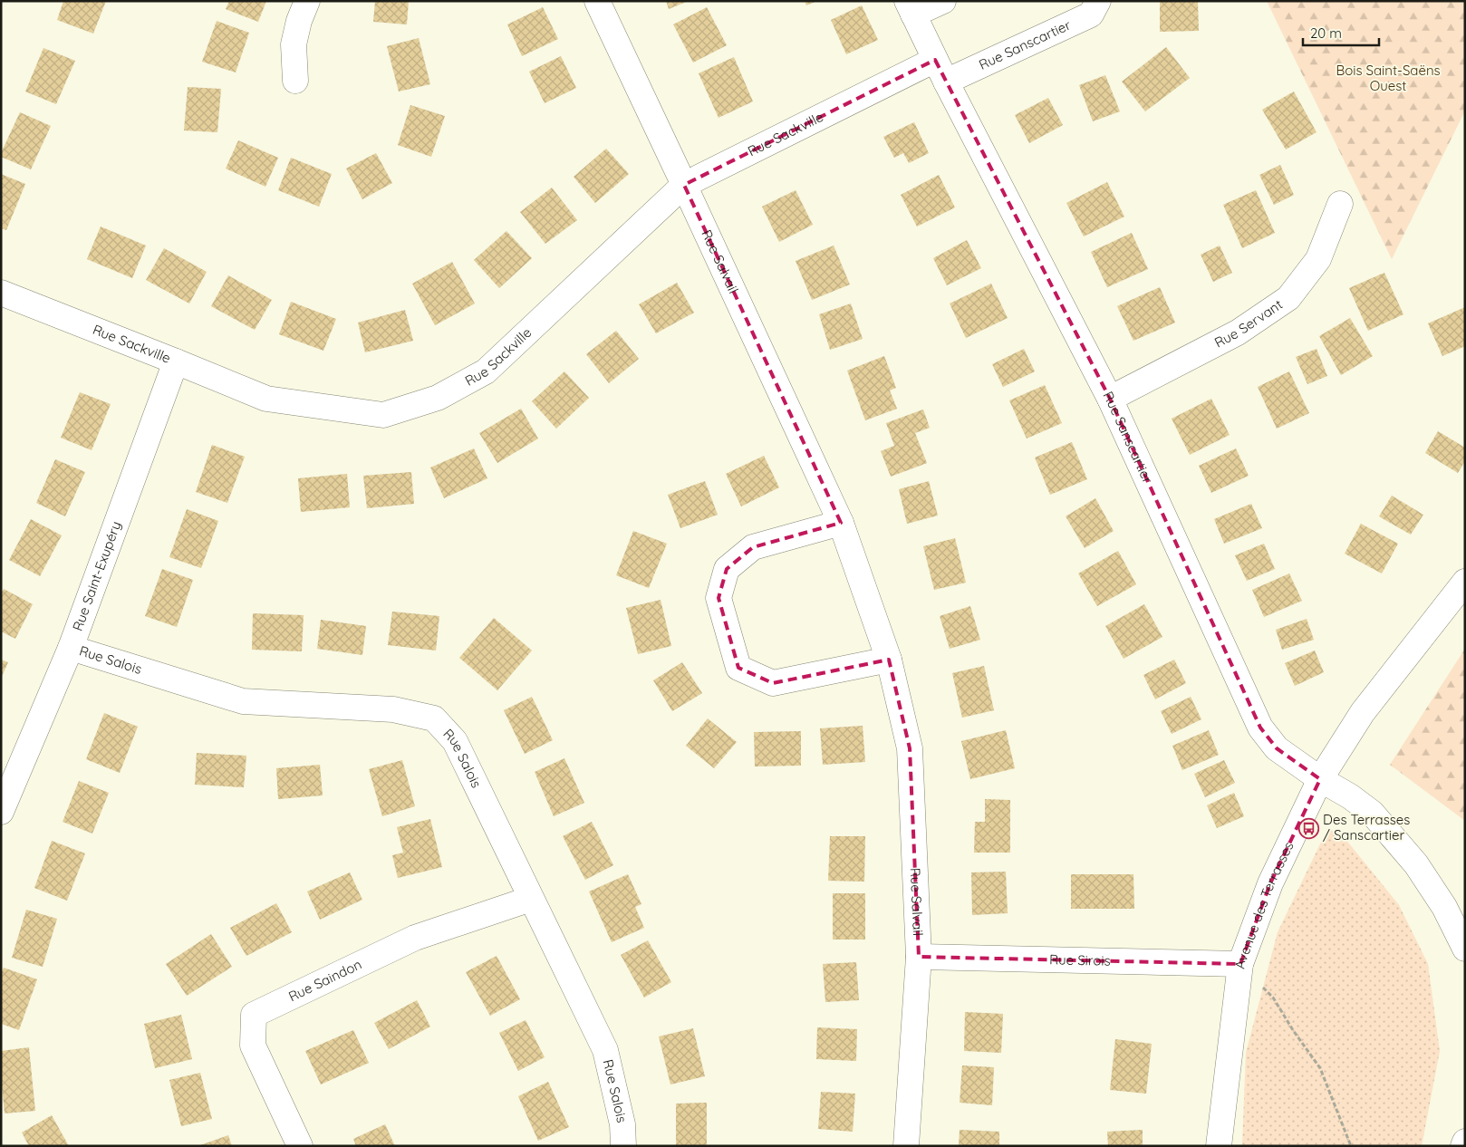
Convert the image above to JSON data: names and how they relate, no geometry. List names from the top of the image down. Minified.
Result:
{"streets":{"street":["Rue Sanscartier","Rue Sackville","Rue Salvail","Rue Servant","Rue Saint-Exupéry","Rue Salois","Avenue des Terrasses","Rue Sirois","Rue Saindon"]},"crossings":[["Rue Sanscartier","Rue Sackville"],["Rue Sanscartier","Rue Servant"],["Rue Sanscartier","Avenue des Terrasses"],["Rue Sackville","Rue Salvail"],["Rue Sackville","Rue Saint-Exupéry"],["Rue Salvail","Rue Sirois"],["Rue Saint-Exupéry","Rue Salois"],["Rue Salois","Rue Saindon"],["Avenue des Terrasses","Rue Sirois"]],"parks":["Bois Saint-Saëns Ouest"],"places":{"bus stop":["Des Terrasses / Sanscartier"]},"scale_bar":"20 m"}
